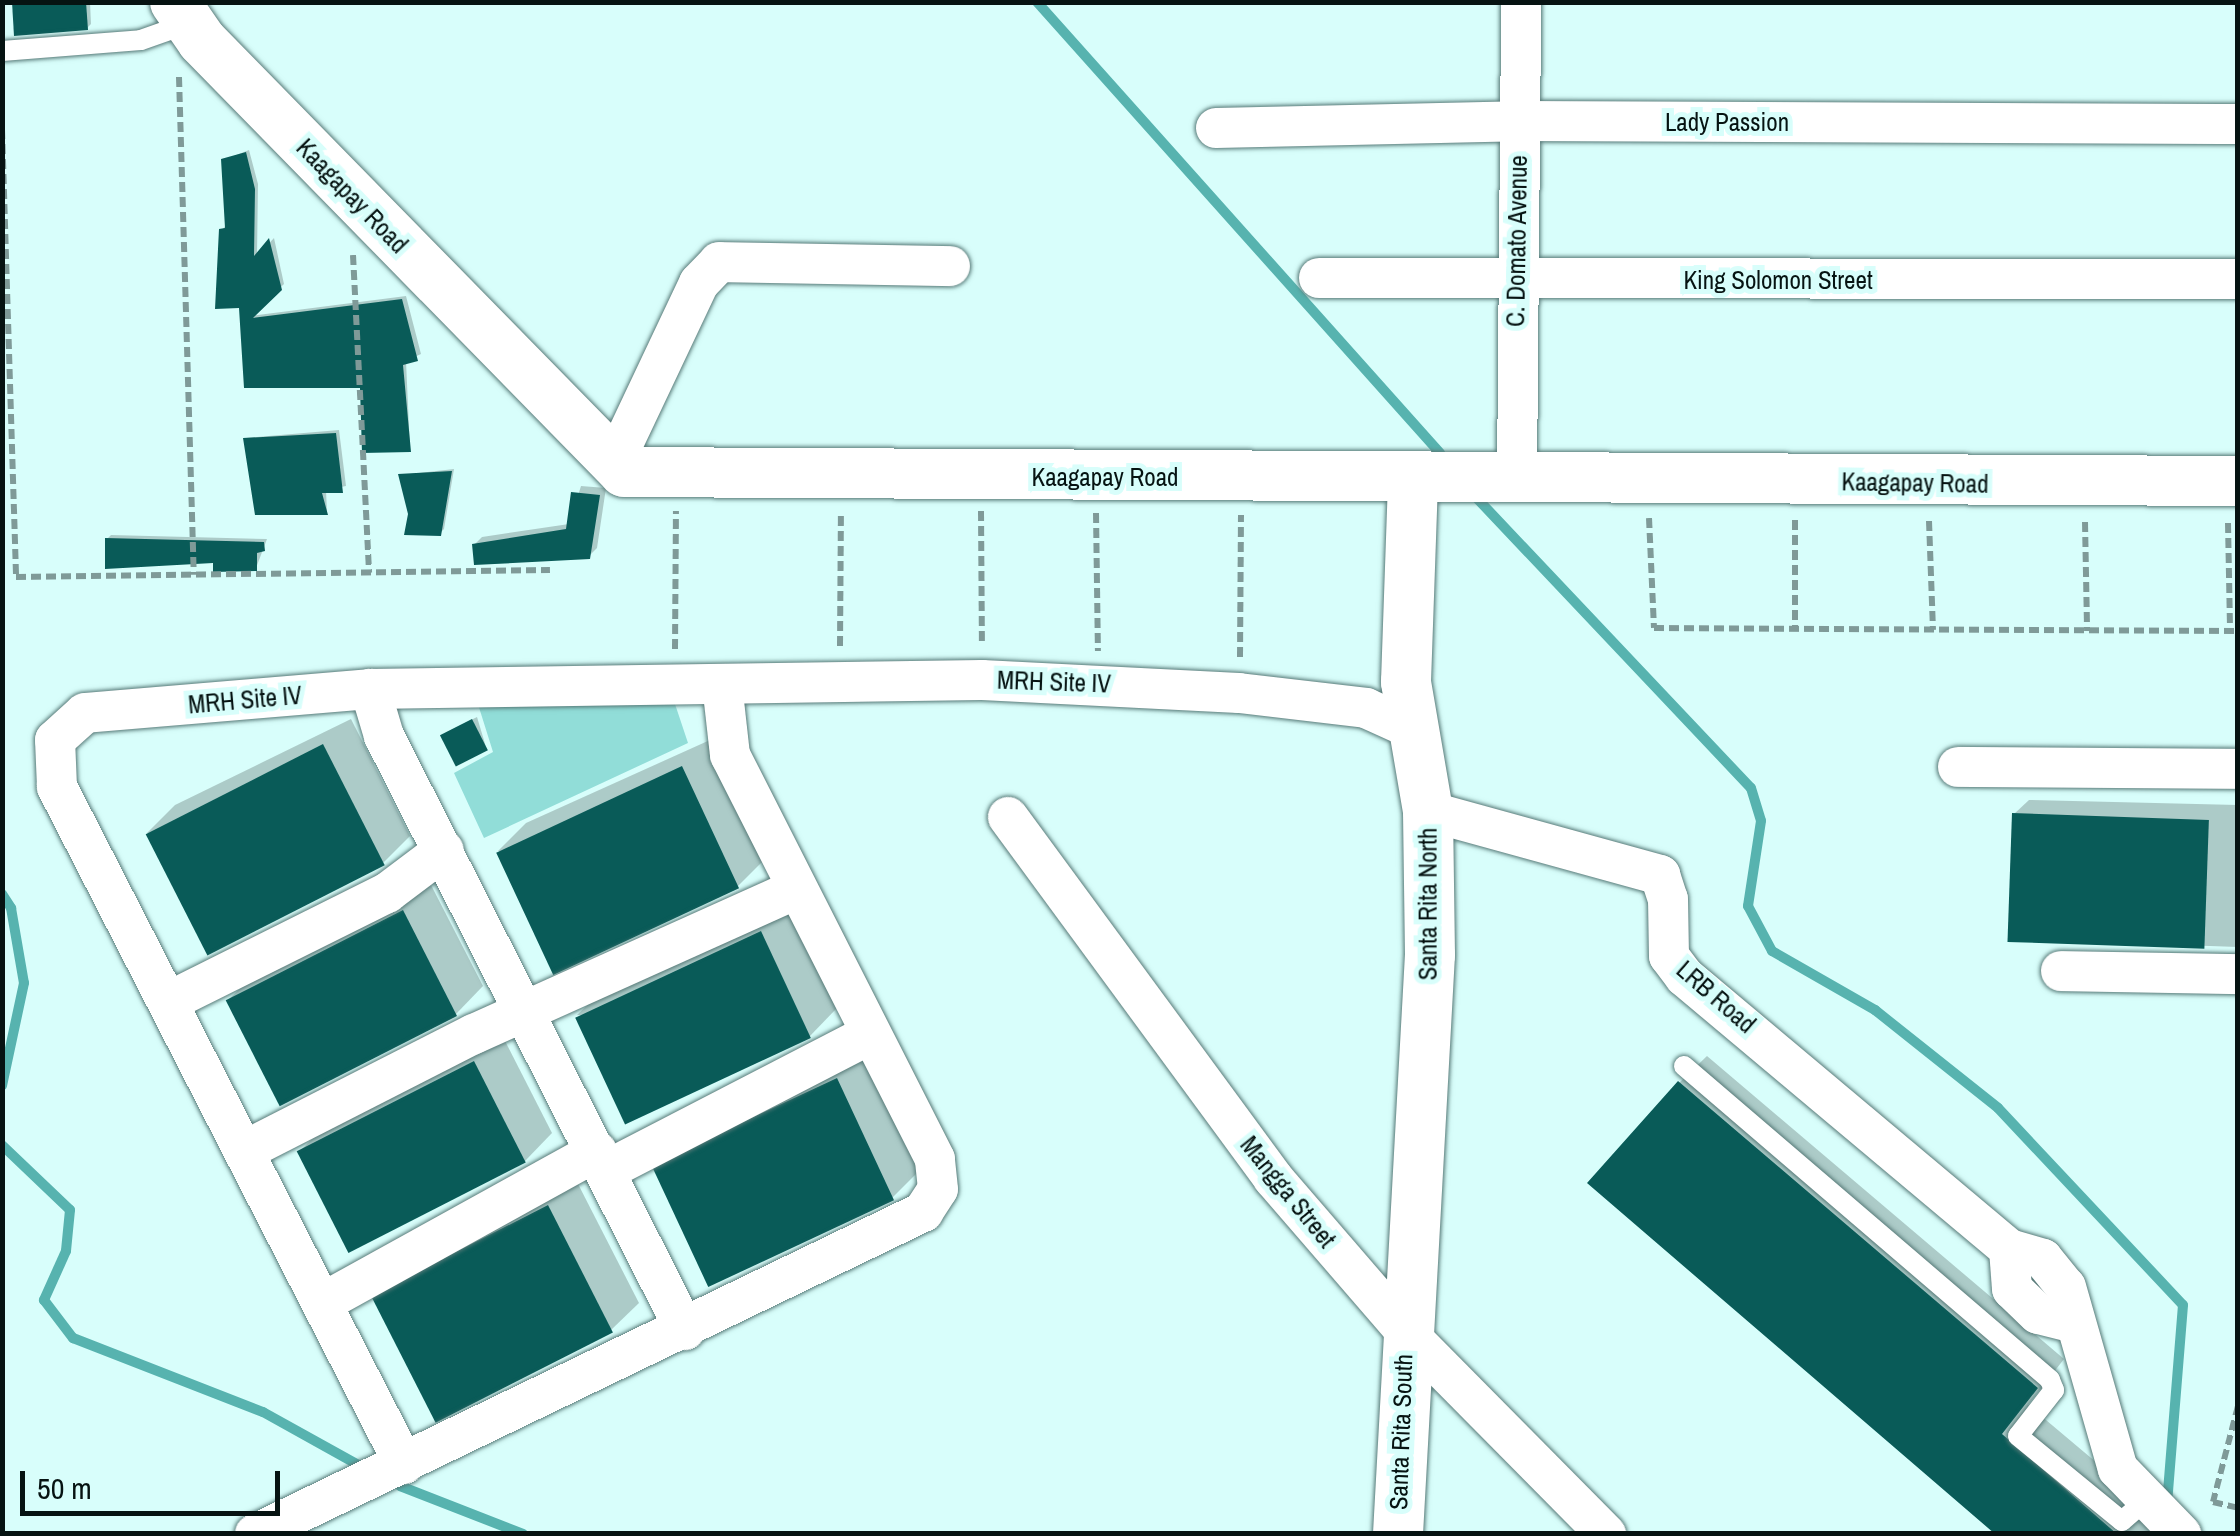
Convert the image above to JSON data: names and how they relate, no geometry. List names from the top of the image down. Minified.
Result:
{"streets":{"street":["Lady Passion","Kaagapay Road","C. Domato Avenue","King Solomon Street","MRH Site IV","Santa Rita North","LRB Road","Mangga Street","Santa Rita South"]},"crossings":[["Lady Passion","C. Domato Avenue"],["Kaagapay Road","C. Domato Avenue"],["Kaagapay Road","Santa Rita North"],["C. Domato Avenue","King Solomon Street"],["MRH Site IV","Santa Rita North"],["Santa Rita North","LRB Road"],["Santa Rita North","Mangga Street"],["Santa Rita North","Santa Rita South"],["Mangga Street","Santa Rita South"]],"scale_bar":"50 m"}
